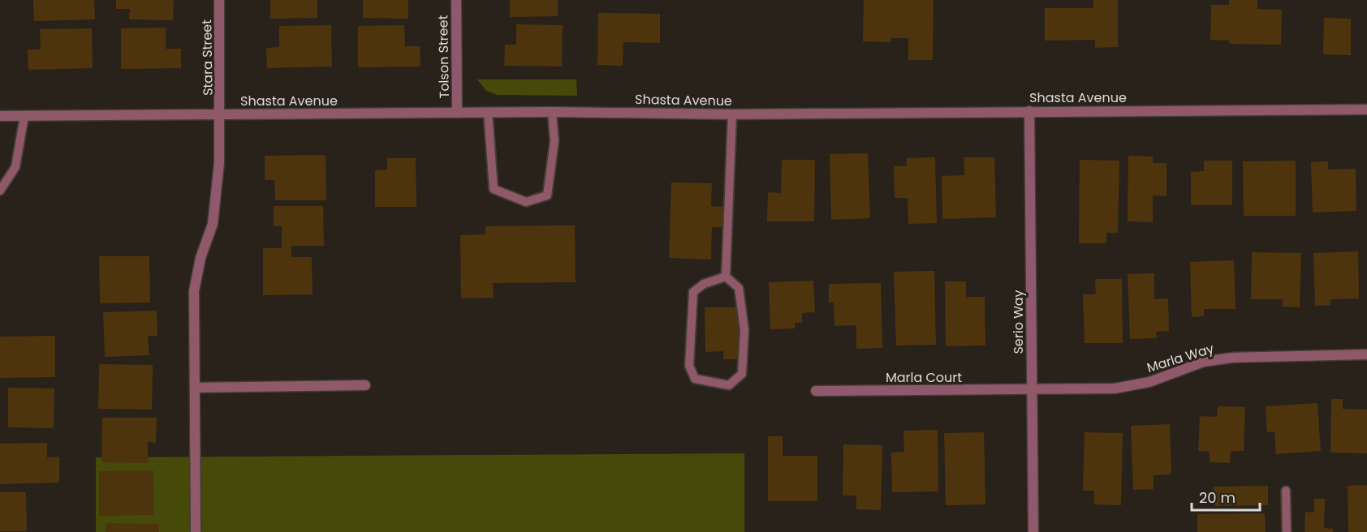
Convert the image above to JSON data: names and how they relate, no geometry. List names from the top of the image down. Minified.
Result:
{"streets":{"street":["Tolson Street","Stara Street","Shasta Avenue","Serio Way","Marla Way","Marla Court"]},"crossings":[["Tolson Street","Shasta Avenue"],["Stara Street","Shasta Avenue"],["Shasta Avenue","Serio Way"],["Serio Way","Marla Way"],["Serio Way","Marla Court"],["Marla Way","Marla Court"]],"scale_bar":"20 m"}
